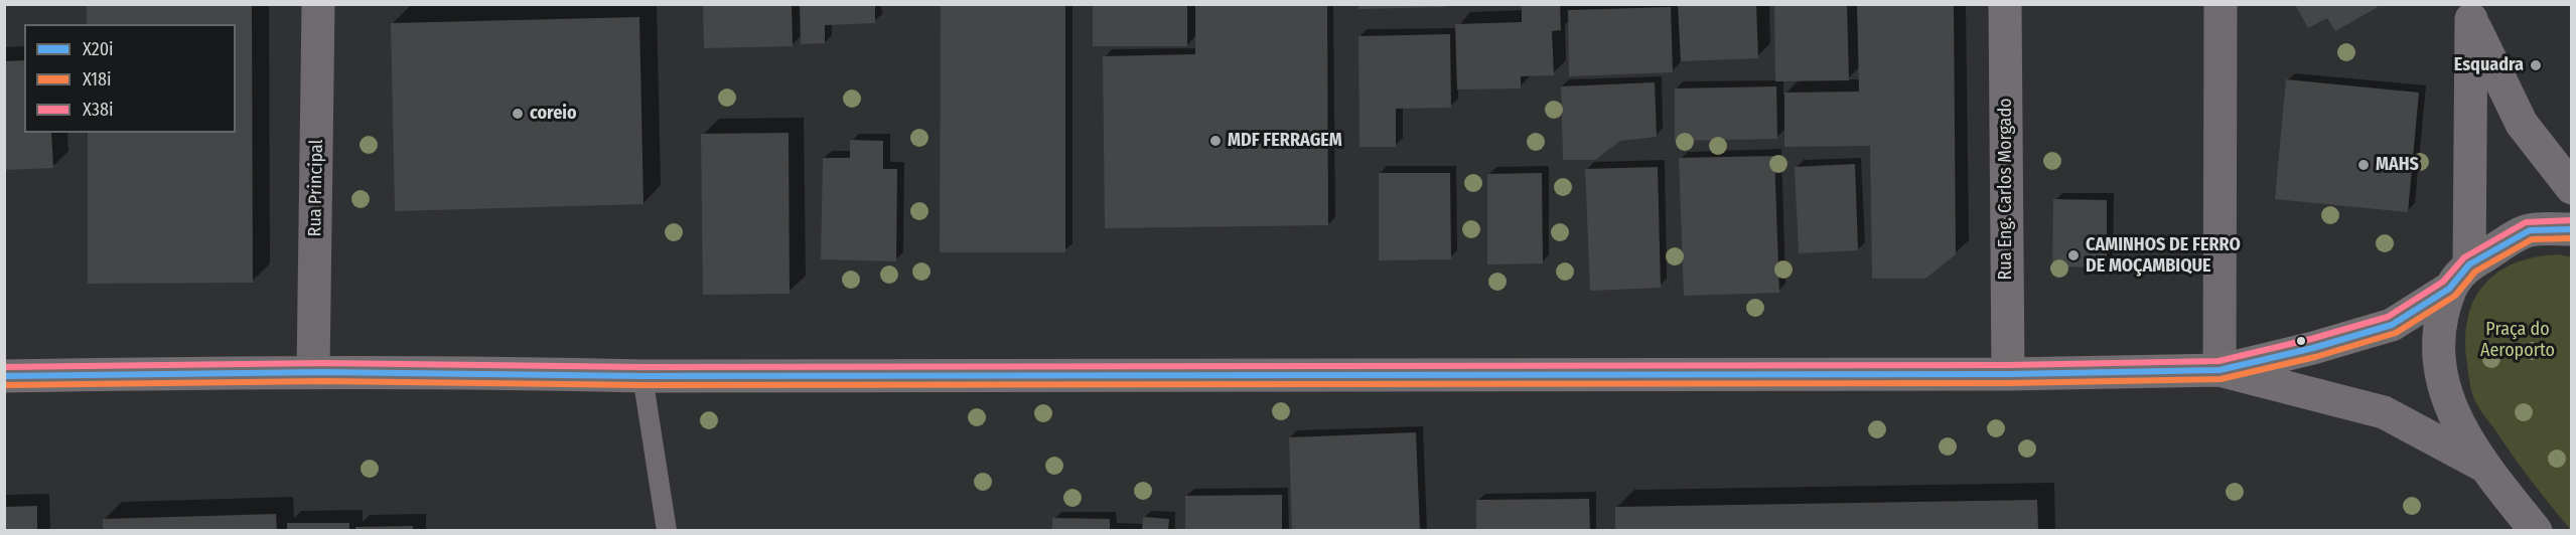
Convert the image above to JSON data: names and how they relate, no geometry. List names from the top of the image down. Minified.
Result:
{"streets":{"main road":["Rua Eng. Carlos Morgado"],"street":["Rua Principal"]},"parks":["Praça do Aeroporto"],"places":["Esquadra","coreio","MDF FERRAGEM","MAHS","CAMINHOS DE FERRO DE MOÇAMBIQUE"],"lines":["transit line X38i","transit line X20i","transit line X18i"],"legend":["X20i","X18i","X38i"]}
